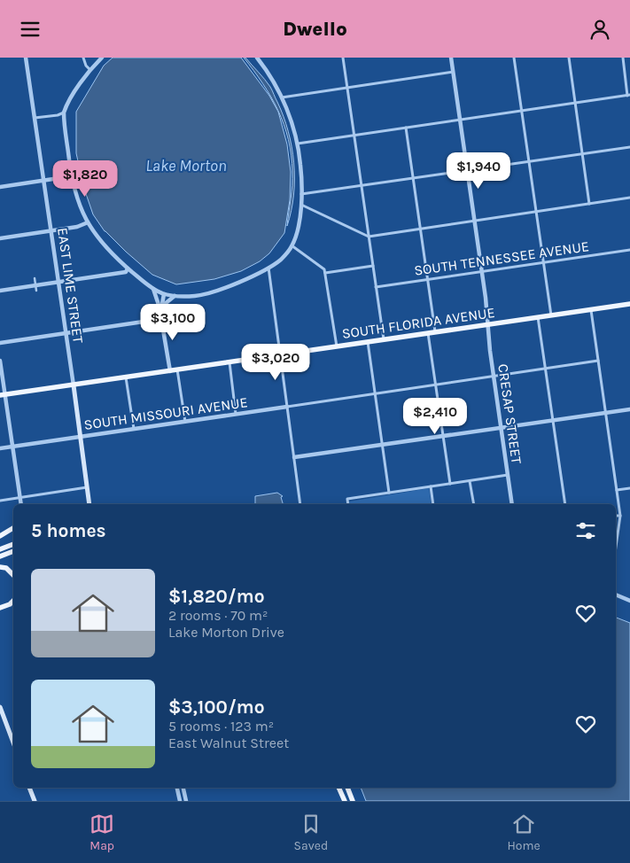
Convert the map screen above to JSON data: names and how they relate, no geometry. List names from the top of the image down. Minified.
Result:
{"streets":{"main road":["SOUTH FLORIDA AVENUE"],"street":["SOUTH TENNESSEE AVENUE","EAST LIME STREET","SOUTH MISSOURI AVENUE","CRESAP STREET"]},"crossings":[["SOUTH TENNESSEE AVENUE","CRESAP STREET"],["EAST LIME STREET","SOUTH FLORIDA AVENUE"],["SOUTH FLORIDA AVENUE","CRESAP STREET"],["SOUTH MISSOURI AVENUE","CRESAP STREET"]],"water":["Lake Morton"],"page":{"header":"Dwello","price":["$1,940","$1,820","$3,100","$3,020","$2,410"],"heading":"5 homes","list":[{"name":"$1,820/mo","note":"2 rooms · 70 m² · Lake Morton Drive"},{"name":"$3,100/mo","note":"5 rooms · 123 m² · East Walnut Street"}],"tabs":["Map","Saved","Home"]}}
